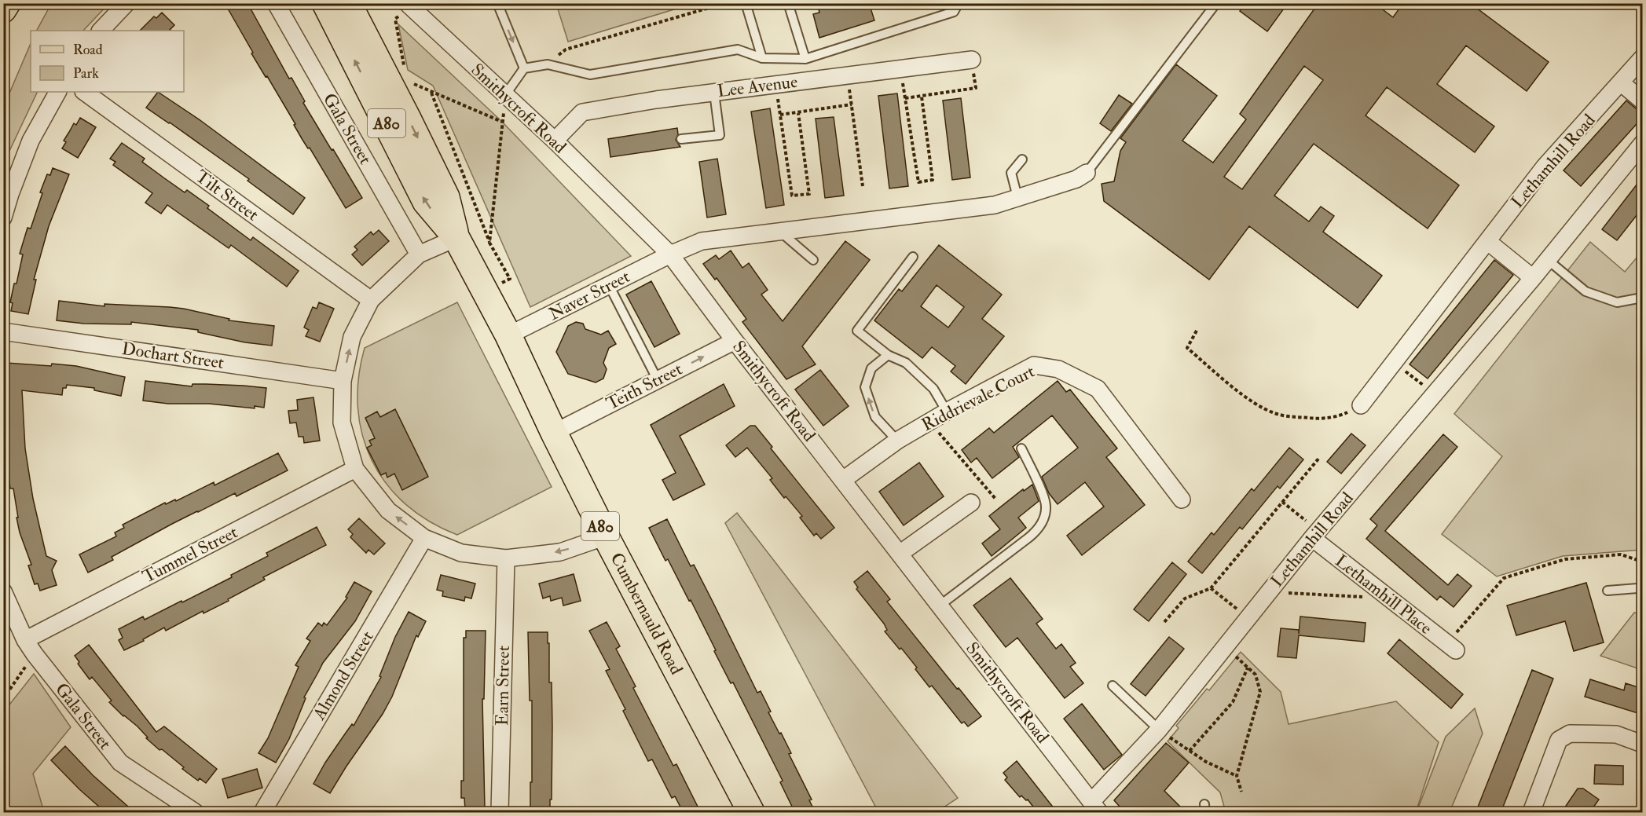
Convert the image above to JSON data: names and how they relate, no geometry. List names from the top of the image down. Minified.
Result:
{"streets":{"main road":["A80","Cumbernauld Road"],"street":["Lee Avenue","Smithycroft Road","Gala Street","Lethamhill Road","Tilt Street","Naver Street","Dochart Street","Teith Street","Riddrievale Court","Tummel Street","Lethamhill Place","Almond Street","Earn Street"]},"crossings":[["Lee Avenue","Smithycroft Road"],["Smithycroft Road","Lethamhill Road"],["Smithycroft Road","Naver Street"],["Smithycroft Road","Teith Street"],["Smithycroft Road","Riddrievale Court"],["Gala Street","Tummel Street"],["Lethamhill Road","Lethamhill Place"],["Naver Street","Cumbernauld Road"],["Teith Street","Cumbernauld Road"]],"one_way":["Teith Street"],"legend":["Road","Park"]}
